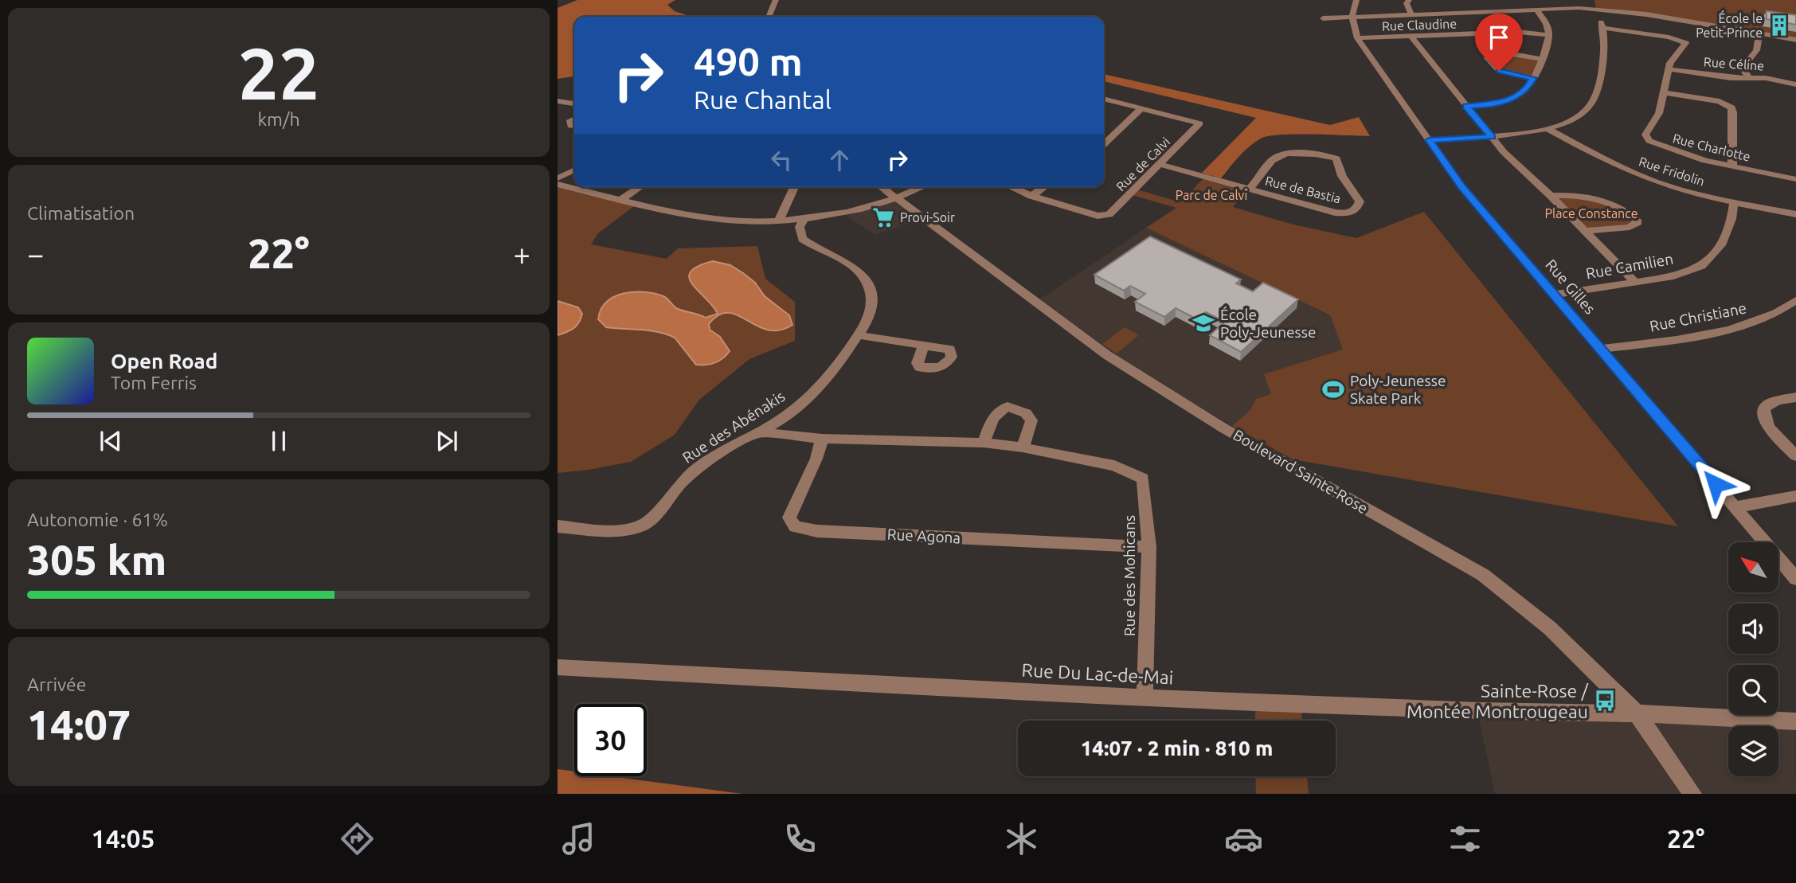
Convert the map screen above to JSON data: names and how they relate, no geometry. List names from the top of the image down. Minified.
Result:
{"streets":{"street":["Rue Claudine","Rue Céline","Rue Charlotte","Rue de Calvi","Rue Fridolin","Rue de Bastia","Rue Camilien","Rue Gilles","Rue Christiane","Rue des Abénakis","Boulevard Sainte-Rose","Rue Agona","Rue des Mohicans","Rue Du Lac-de-Mai"]},"crossings":[["Rue Claudine","Rue Gilles"],["Rue Céline","Rue Charlotte"],["Rue de Calvi","Rue de Bastia"],["Rue Fridolin","Rue Camilien"],["Rue Camilien","Rue Gilles"],["Rue Gilles","Rue Christiane"],["Rue des Abénakis","Rue des Mohicans"],["Boulevard Sainte-Rose","Rue Du Lac-de-Mai"],["Rue Agona","Rue des Mohicans"],["Rue des Mohicans","Rue Du Lac-de-Mai"]],"parks":["Parc de Calvi","Place Constance"],"places":{"building":["École le Petit-Prince"],"supermarket":["Provi-Soir"],"school or university":["École Poly-Jeunesse"],"sports":["Poly-Jeunesse Skate Park"],"bus stop":["Sainte-Rose / Montée Montrougeau"]},"north":"top left","page":{"tile":[["22","km/h"],"Climatisation",["Autonomie · 61%","305 km"],["Arrivée","14:07"]],"turn":["490 m","Rue Chantal"],"heat":["−","22°","+"],"song":["Open Road","Tom Ferris"],"limit":"30","trip":"14:07 · 2 min · 810 m","tabs":["14:05","22°"]}}
